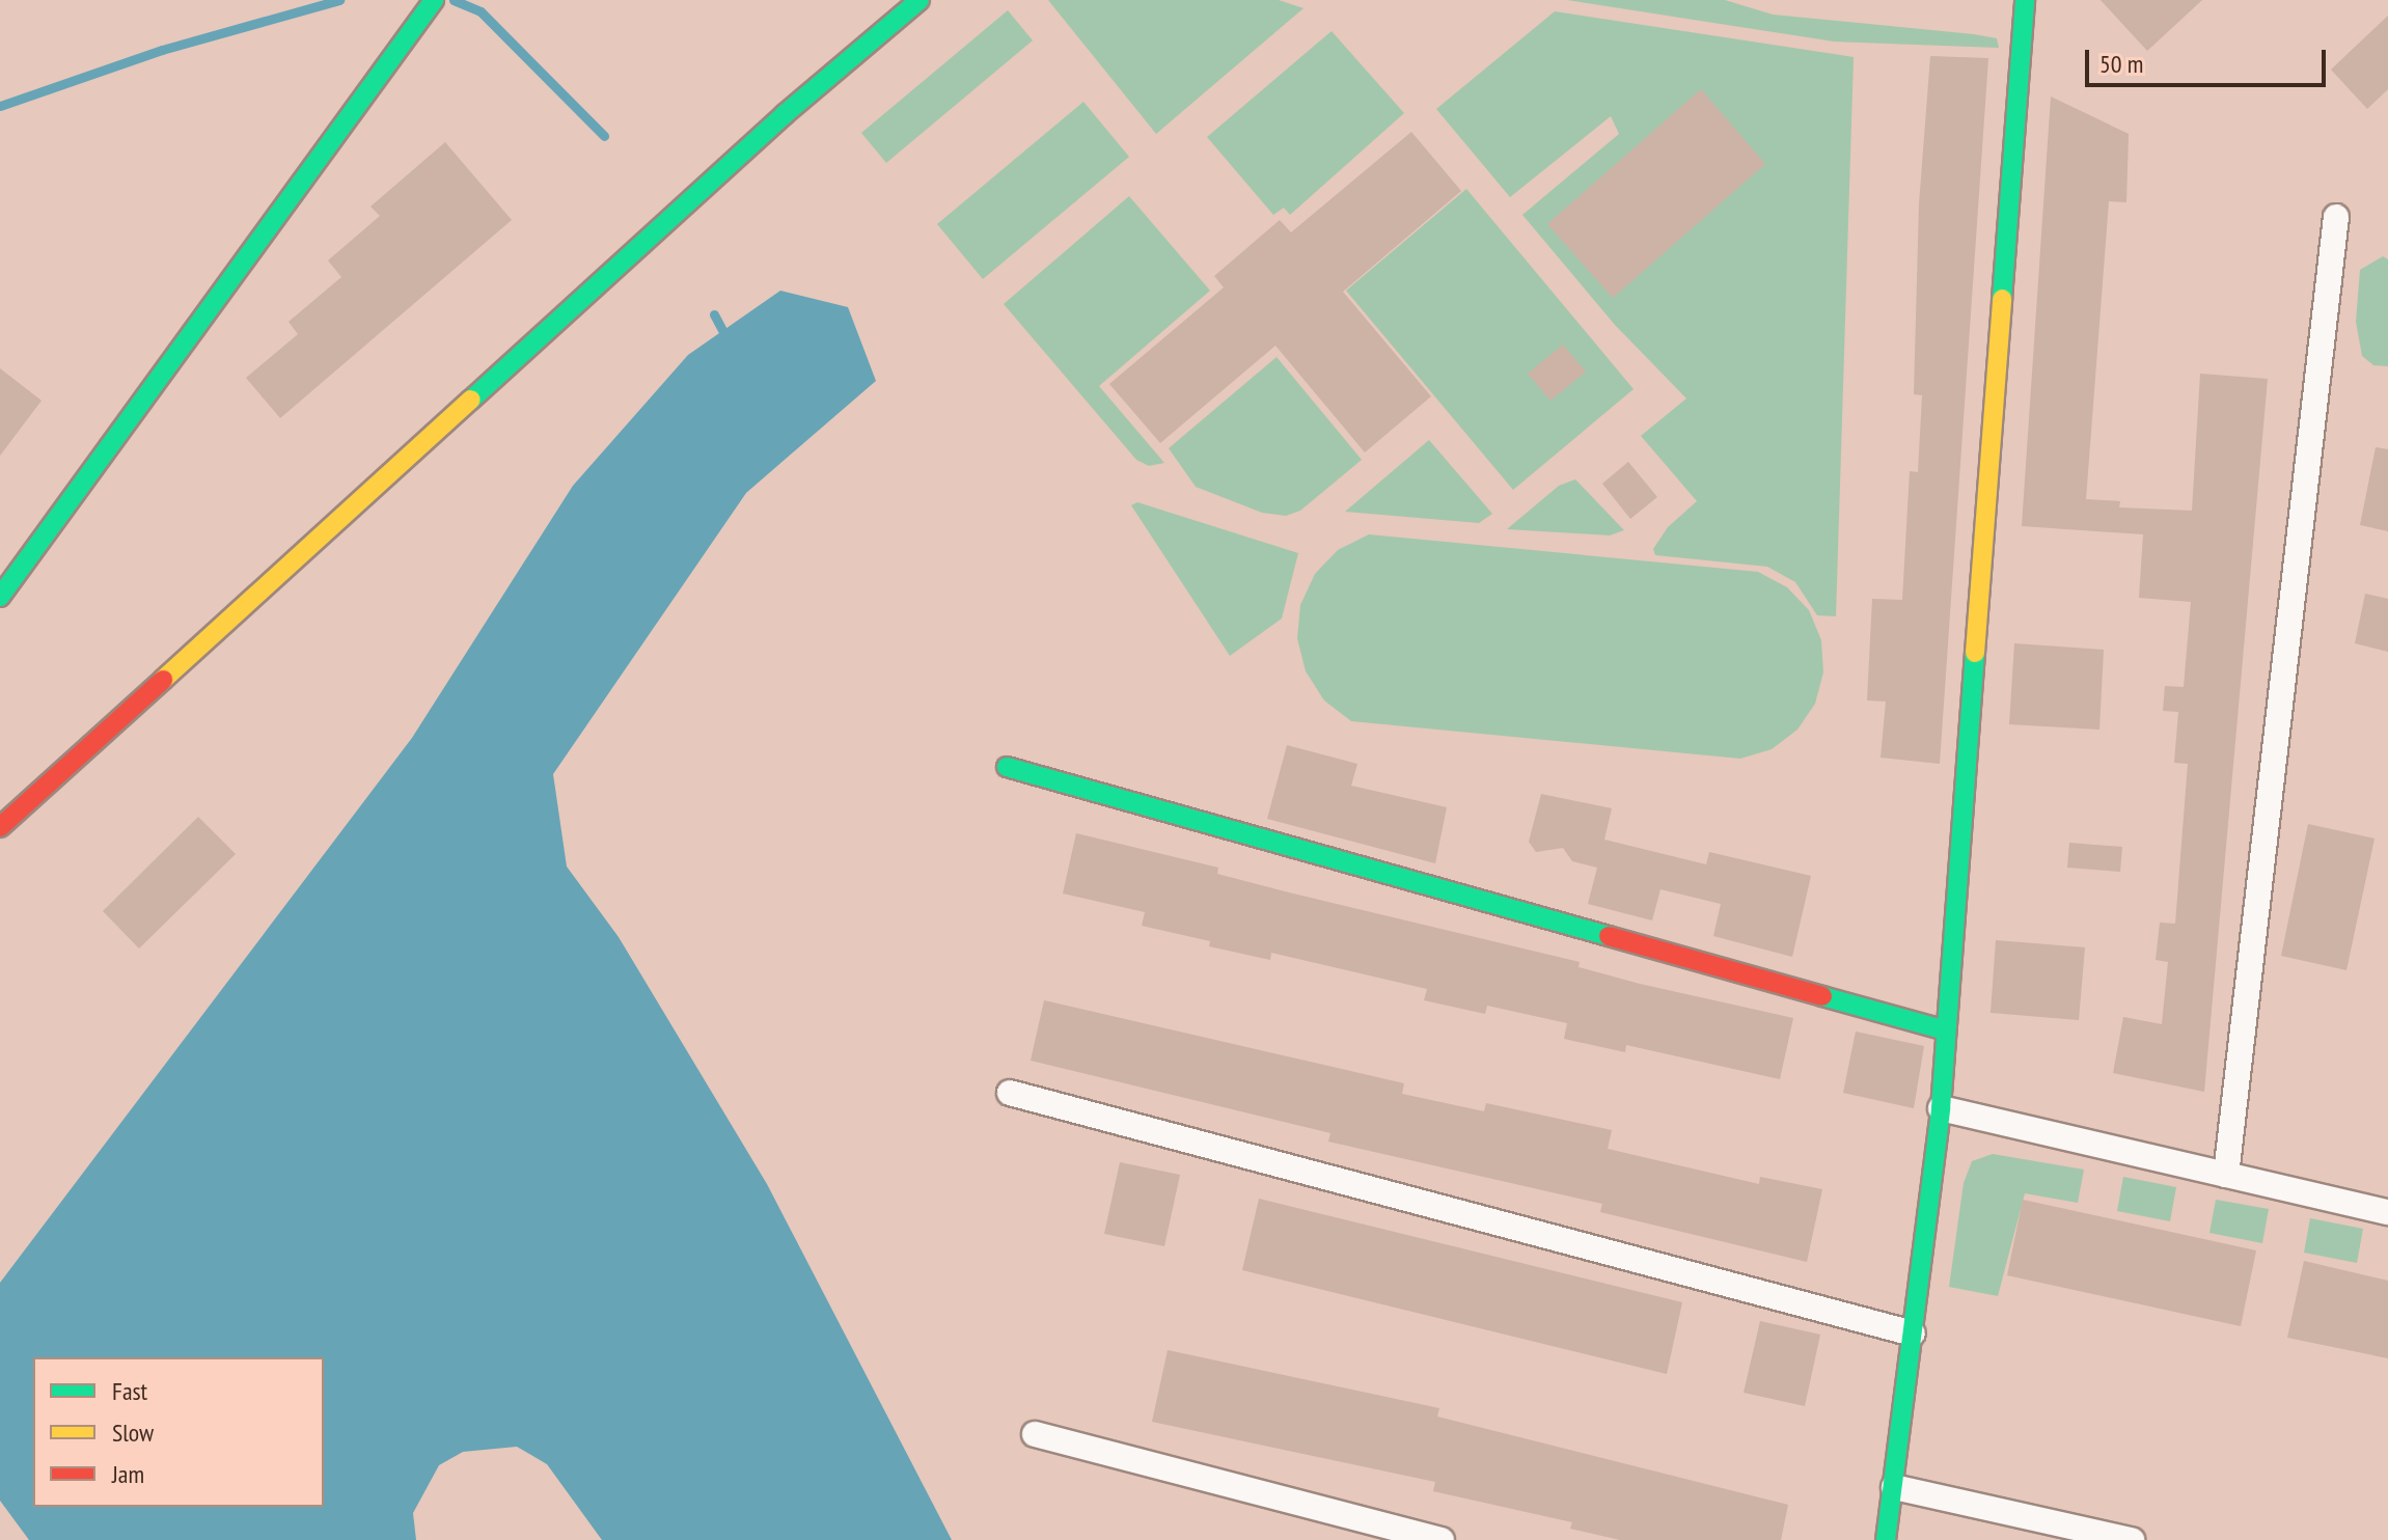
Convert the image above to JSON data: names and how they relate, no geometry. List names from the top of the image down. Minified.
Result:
{"legend":["Fast","Slow","Jam"],"scale_bar":"50 m"}
